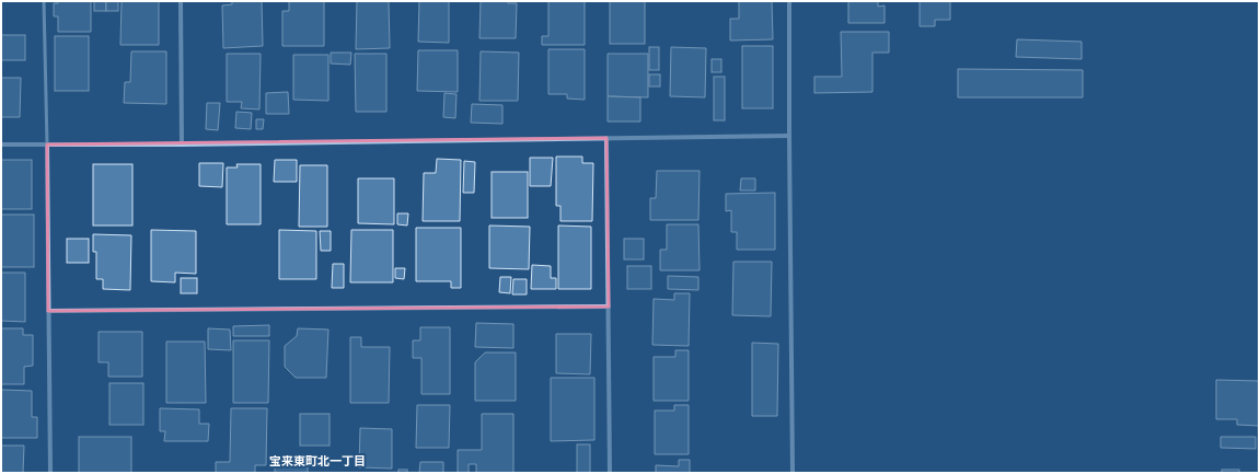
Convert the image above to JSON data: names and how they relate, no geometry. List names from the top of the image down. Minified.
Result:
{"districts":["宝来東町北一丁目"]}
